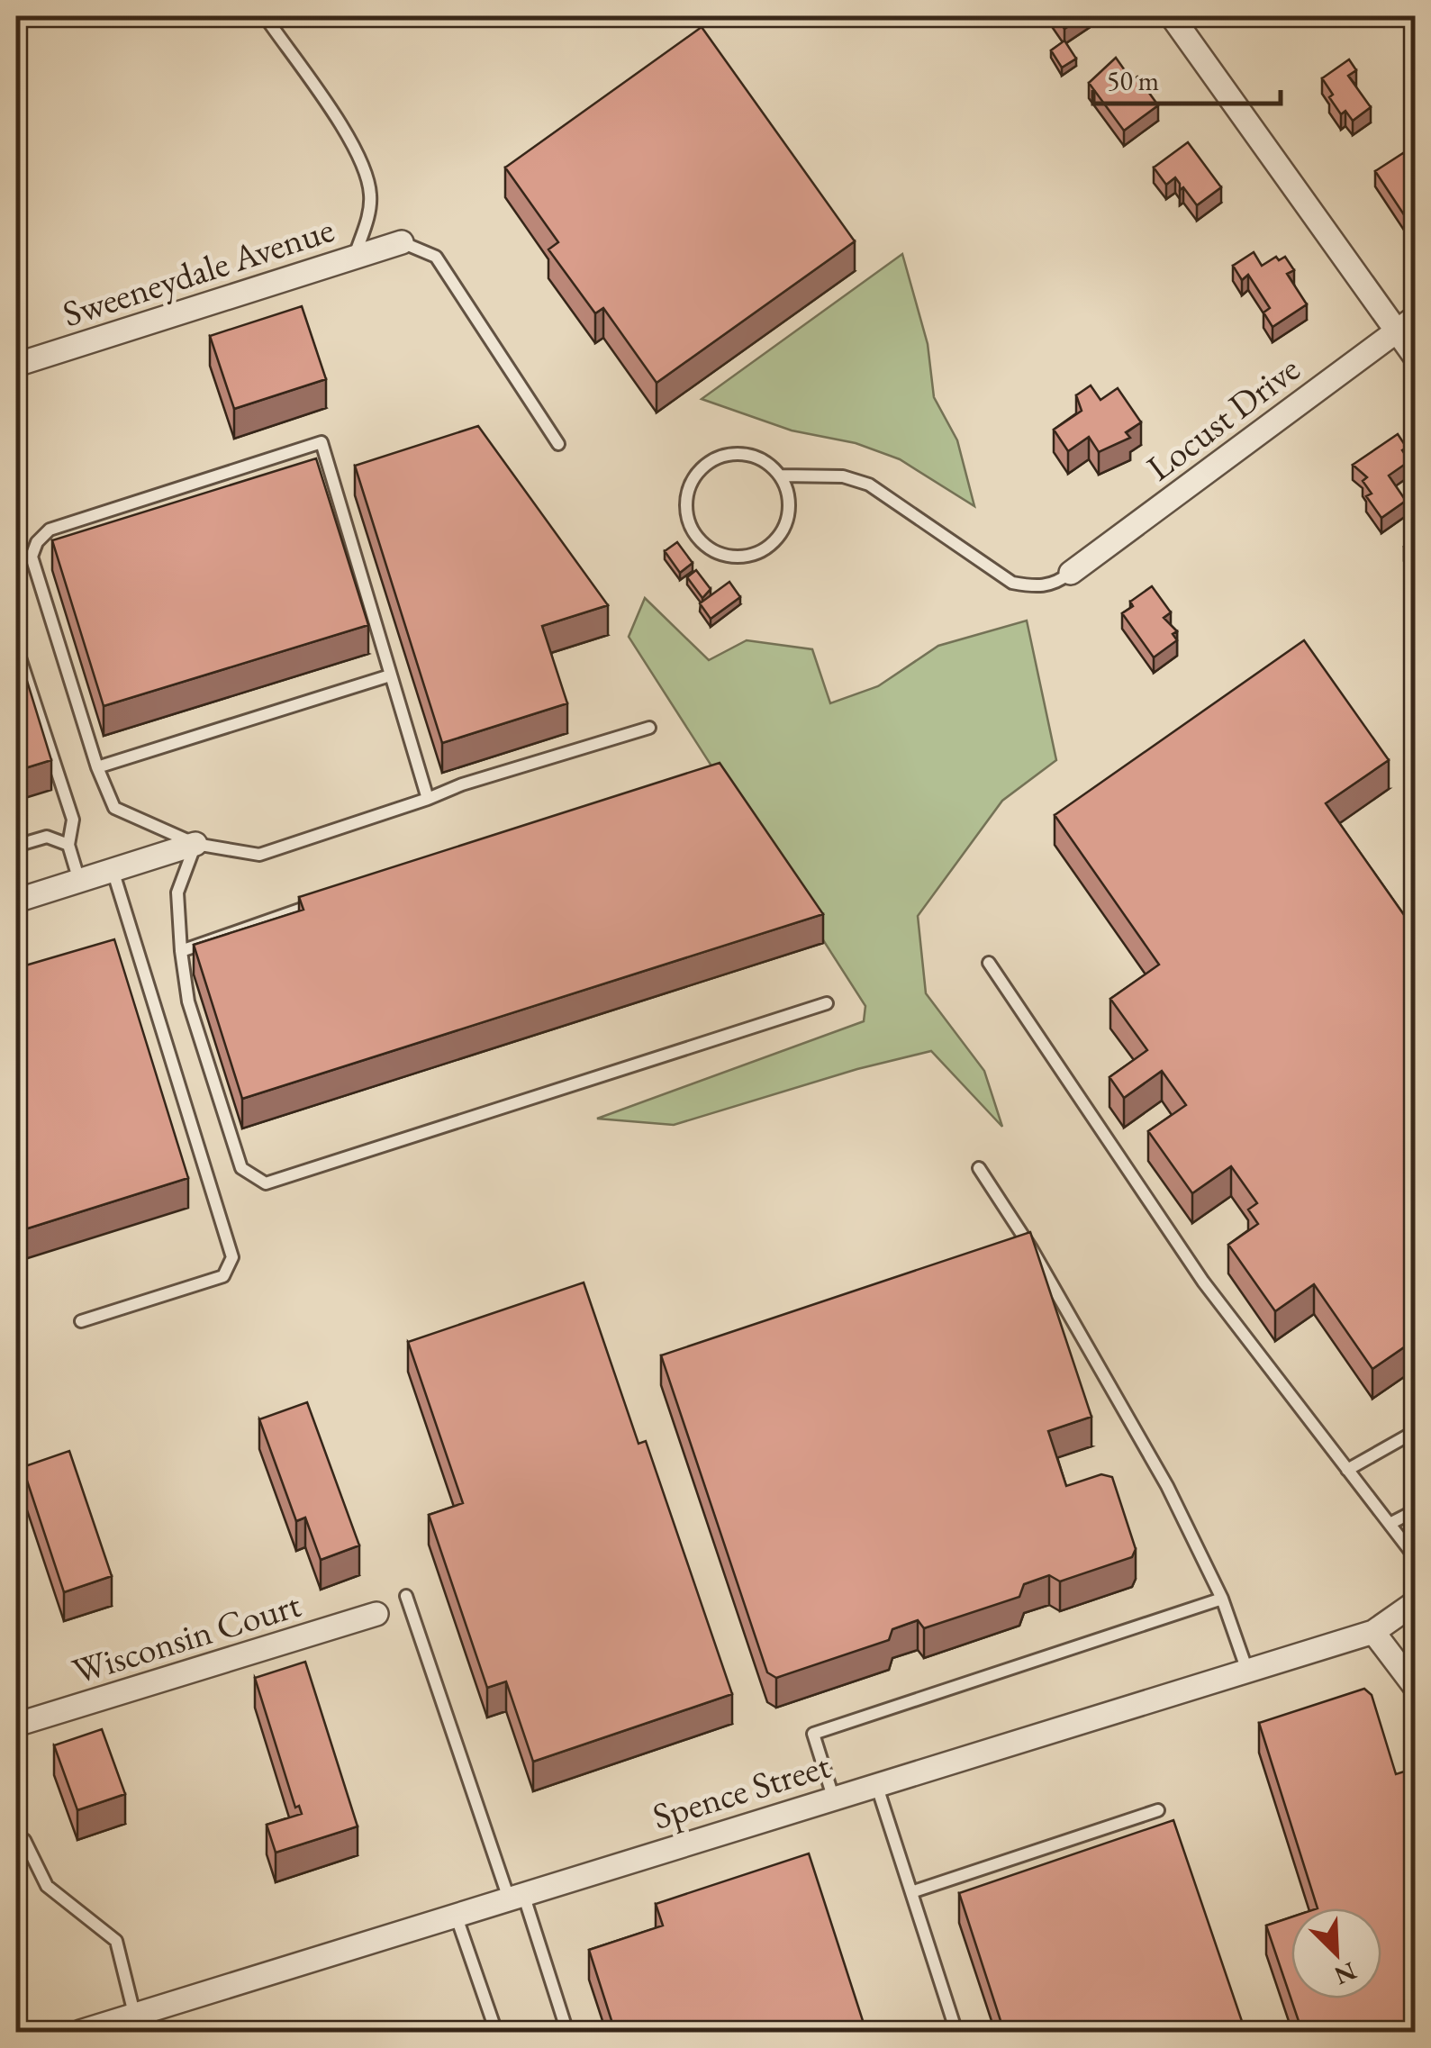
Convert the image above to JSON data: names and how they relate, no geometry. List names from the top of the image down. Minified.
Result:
{"streets":{"street":["Sweeneydale Avenue","Locust Drive","Wisconsin Court","Spence Street"]},"scale_bar":"50 m","north":"bottom right"}
